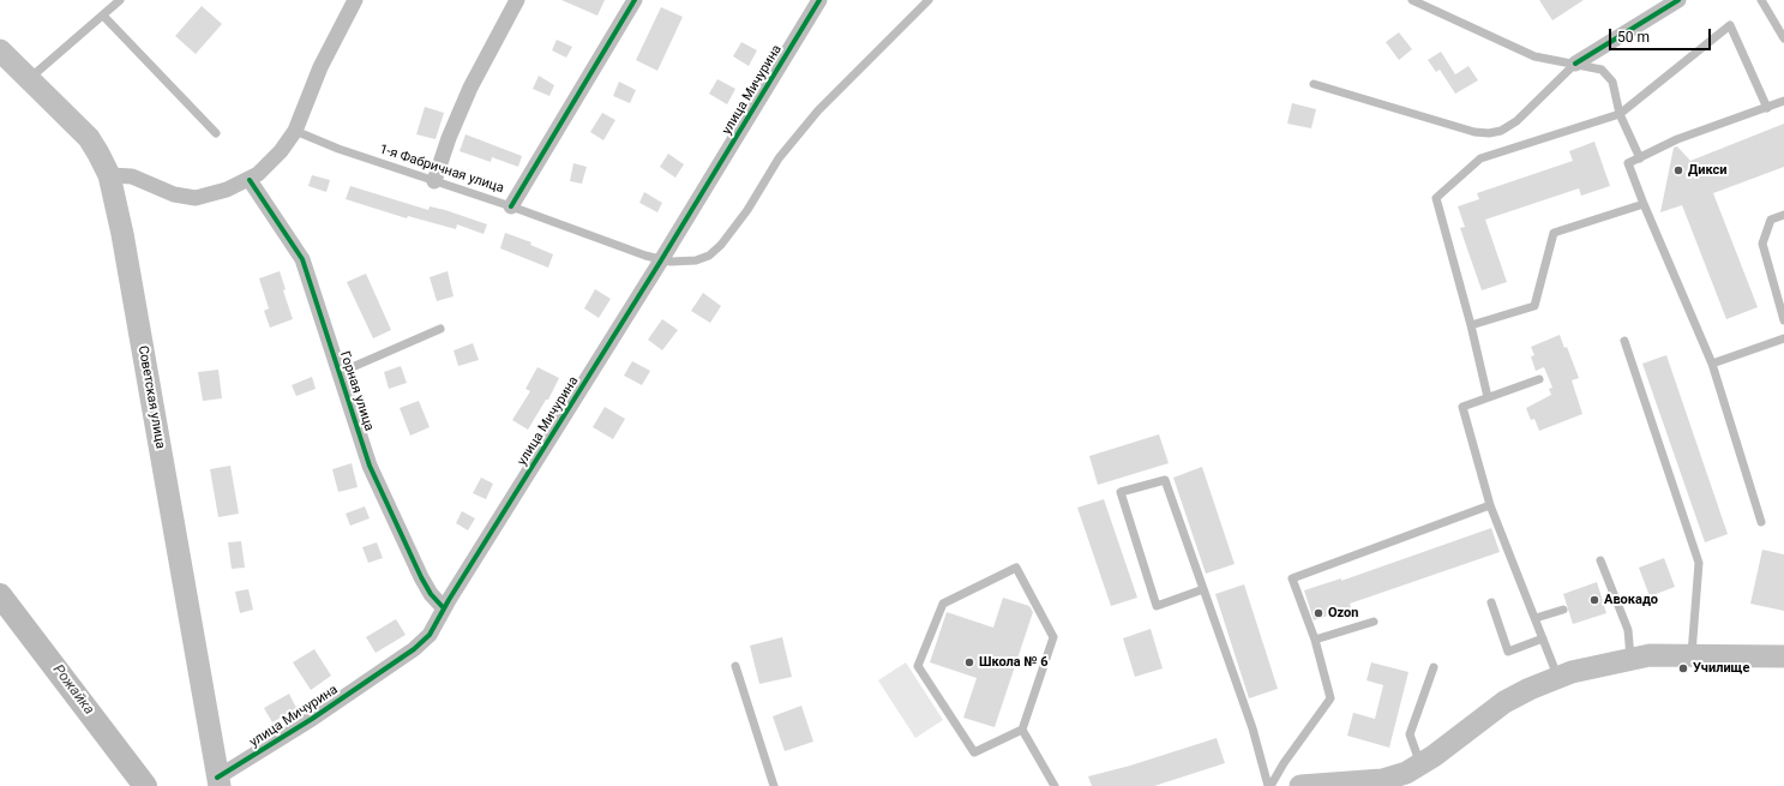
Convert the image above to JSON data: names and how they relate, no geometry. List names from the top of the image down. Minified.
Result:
{"streets":{"main road":["Советская улица"],"street":["улица Мичурина","Горная улица"],"lane":["1-я Фабричная улица"]},"crossings":[["улица Мичурина","1-я Фабричная улица"],["улица Мичурина","Горная улица"],["улица Мичурина","Советская улица"]],"water":["Рожайка"],"places":["Дикси","Авокадо","Ozon","Школа № 6","Училище"],"scale_bar":"50 m"}
